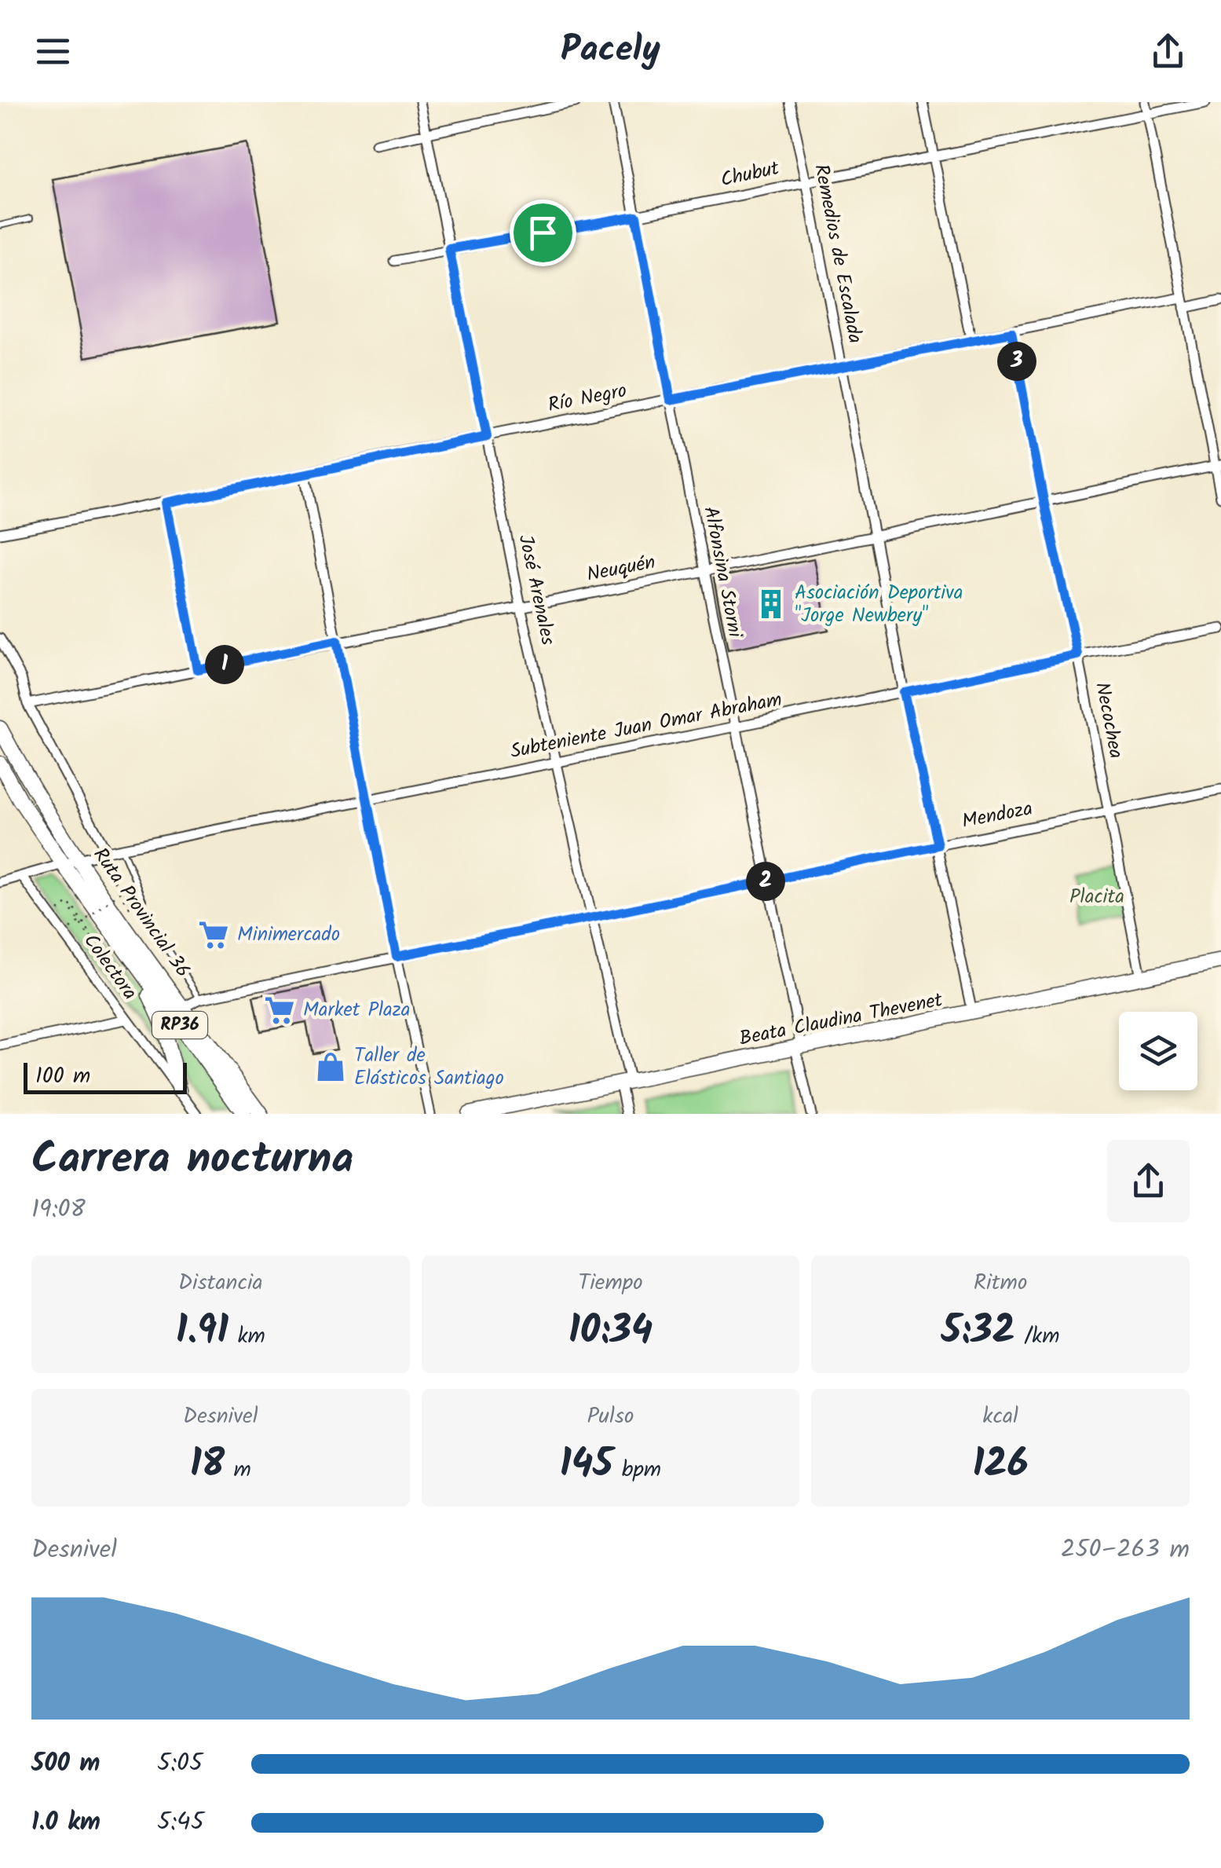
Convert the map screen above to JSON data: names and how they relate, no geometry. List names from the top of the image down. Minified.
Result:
{"streets":{"main road":["Ruta Provincial 36","Beata Claudina Thevenet","RP36"],"street":["Chubut","Remedios de Escalada","Río Negro","Neuquén","Alfonsina Storni","José Arenales","Necochea","Subteniente Juan Omar Abraham","Mendoza","Colectora"]},"crossings":[["Chubut","Remedios de Escalada"],["Chubut","Alfonsina Storni"],["Chubut","José Arenales"],["Remedios de Escalada","Río Negro"],["Remedios de Escalada","Neuquén"],["Remedios de Escalada","Subteniente Juan Omar Abraham"],["Remedios de Escalada","Mendoza"],["Remedios de Escalada","Beata Claudina Thevenet"],["Río Negro","Alfonsina Storni"],["Río Negro","José Arenales"],["Río Negro","Necochea"],["Neuquén","Alfonsina Storni"],["Neuquén","José Arenales"],["Neuquén","Necochea"],["Alfonsina Storni","Subteniente Juan Omar Abraham"],["Alfonsina Storni","Mendoza"],["Alfonsina Storni","Beata Claudina Thevenet"],["José Arenales","Subteniente Juan Omar Abraham"],["José Arenales","Mendoza"],["José Arenales","Beata Claudina Thevenet"],["Necochea","Subteniente Juan Omar Abraham"],["Necochea","Mendoza"],["Necochea","Beata Claudina Thevenet"],["Subteniente Juan Omar Abraham","Ruta Provincial 36"],["Subteniente Juan Omar Abraham","Colectora"],["Mendoza","Ruta Provincial 36"]],"parks":["Placita"],"places":{"building":["Asociación Deportiva \"Jorge Newbery\""],"supermarket":["Minimercado","Market Plaza"],"shop":["Taller de Elásticos Santiago"]},"scale_bar":"100 m","page":{"header":"Pacely","pins":["3","1","2"],"scale":"100 m","heading":["Carrera nocturna","19:08"],"stats":[["Distancia","1.91 km"],["Tiempo","10:34"],["Ritmo","5:32 /km"],["Desnivel","18 m"],["Pulso","145 bpm"],["kcal","126"]],"chart":["Desnivel","250–263 m"],"list":[{"name":"500 m","note":"5:05"},{"name":"1.0 km","note":"5:45"}]}}
